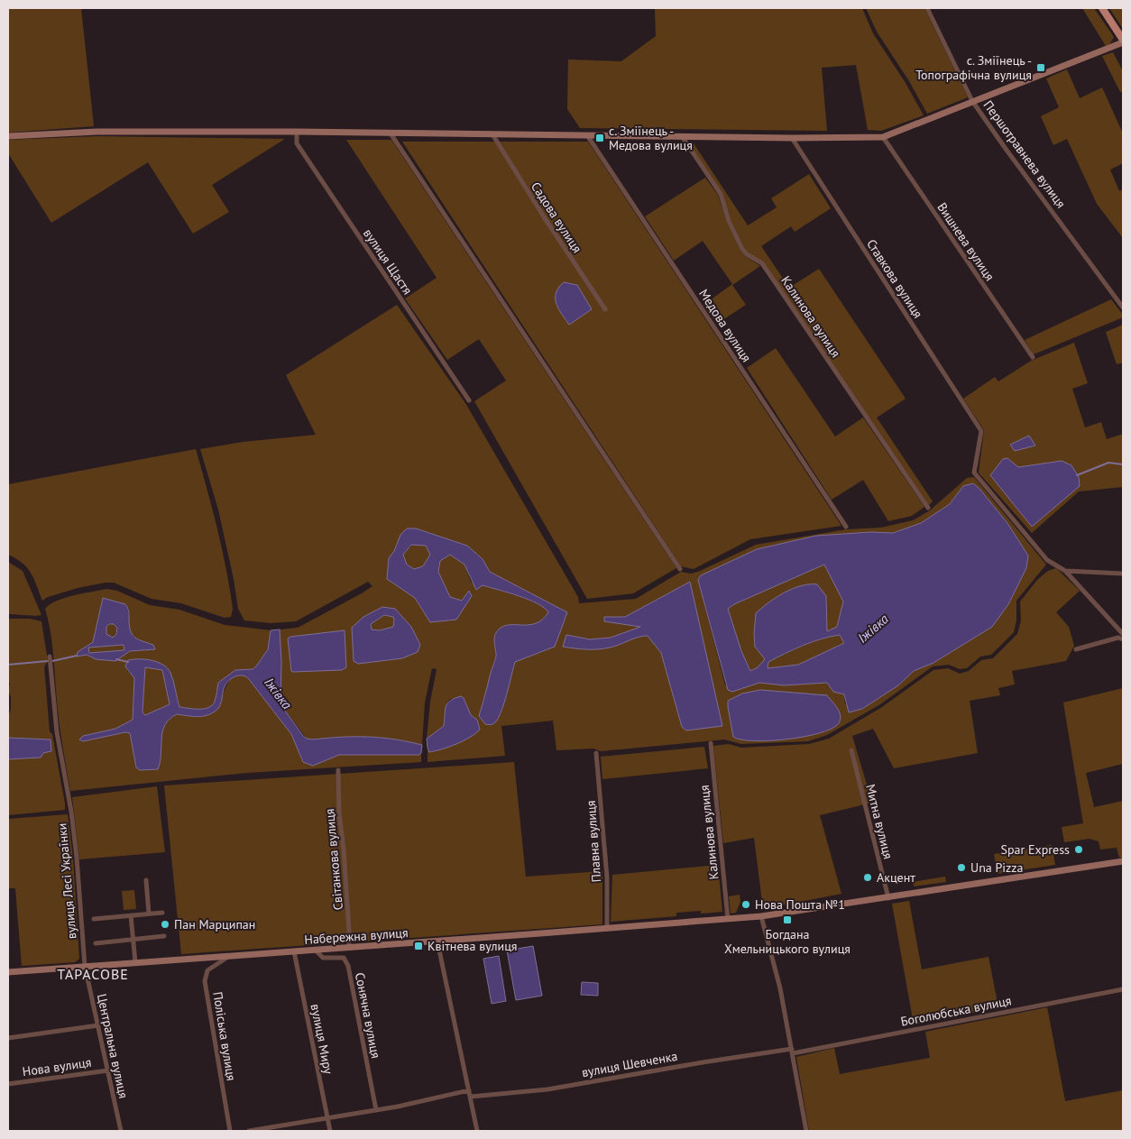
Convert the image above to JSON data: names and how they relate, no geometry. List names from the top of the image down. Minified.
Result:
{"streets":{"street":["Першотравнева вулиця","Садова вулиця","Вишнева вулиця","вулиця Щастя","Ставкова вулиця","Калинова вулиця","Медова вулиця","Митна вулиця","Плавна вулиця","Світанкова вулиця","вулиця Лесі Українки","Набережна вулиця","Боголюбська вулиця","Сонячна вулиця","Поліська вулиця","вулиця Миру","Центральна вулиця","вулиця Шевченка","Нова вулиця"]},"crossings":[["Калинова вулиця","Набережна вулиця"],["Митна вулиця","Набережна вулиця"],["Плавна вулиця","Набережна вулиця"],["Світанкова вулиця","Набережна вулиця"],["вулиця Лесі Українки","Набережна вулиця"],["вулиця Лесі Українки","Центральна вулиця"],["Набережна вулиця","Сонячна вулиця"],["Набережна вулиця","Поліська вулиця"],["Набережна вулиця","вулиця Миру"],["Набережна вулиця","Центральна вулиця"],["Боголюбська вулиця","вулиця Шевченка"],["Центральна вулиця","Нова вулиця"]],"districts":["ТАРАСОВЕ"],"water":["Іжівка"],"places":{"transit":["с. Зміїнець - Топографічна вулиця","с. Зміїнець - Медова вулиця","Богдана Хмельницького вулиця","Квітнева вулиця"],"other":["Spar Express","Una Pizza","Акцент","Нова Пошта №1","Пан Марципан"]}}
